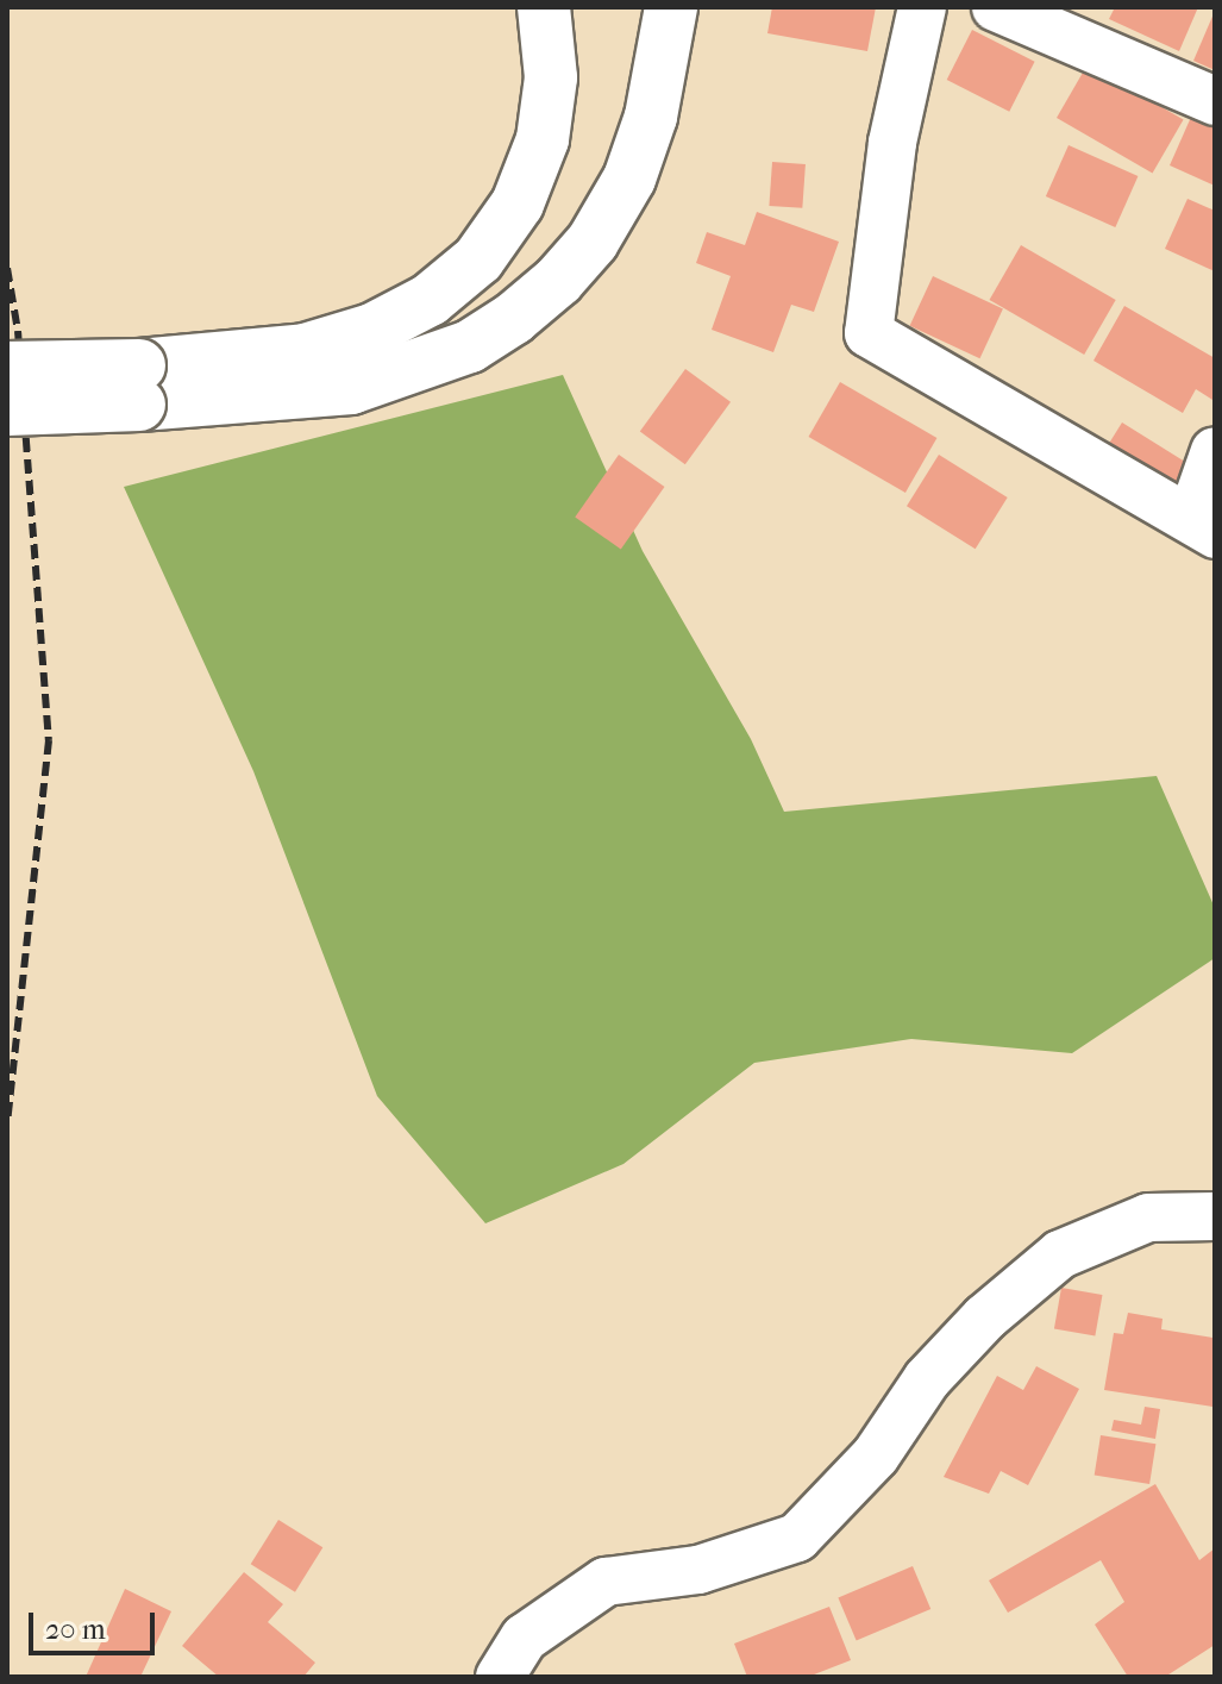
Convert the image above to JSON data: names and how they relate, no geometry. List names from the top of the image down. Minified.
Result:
{"scale_bar":"20 m"}
